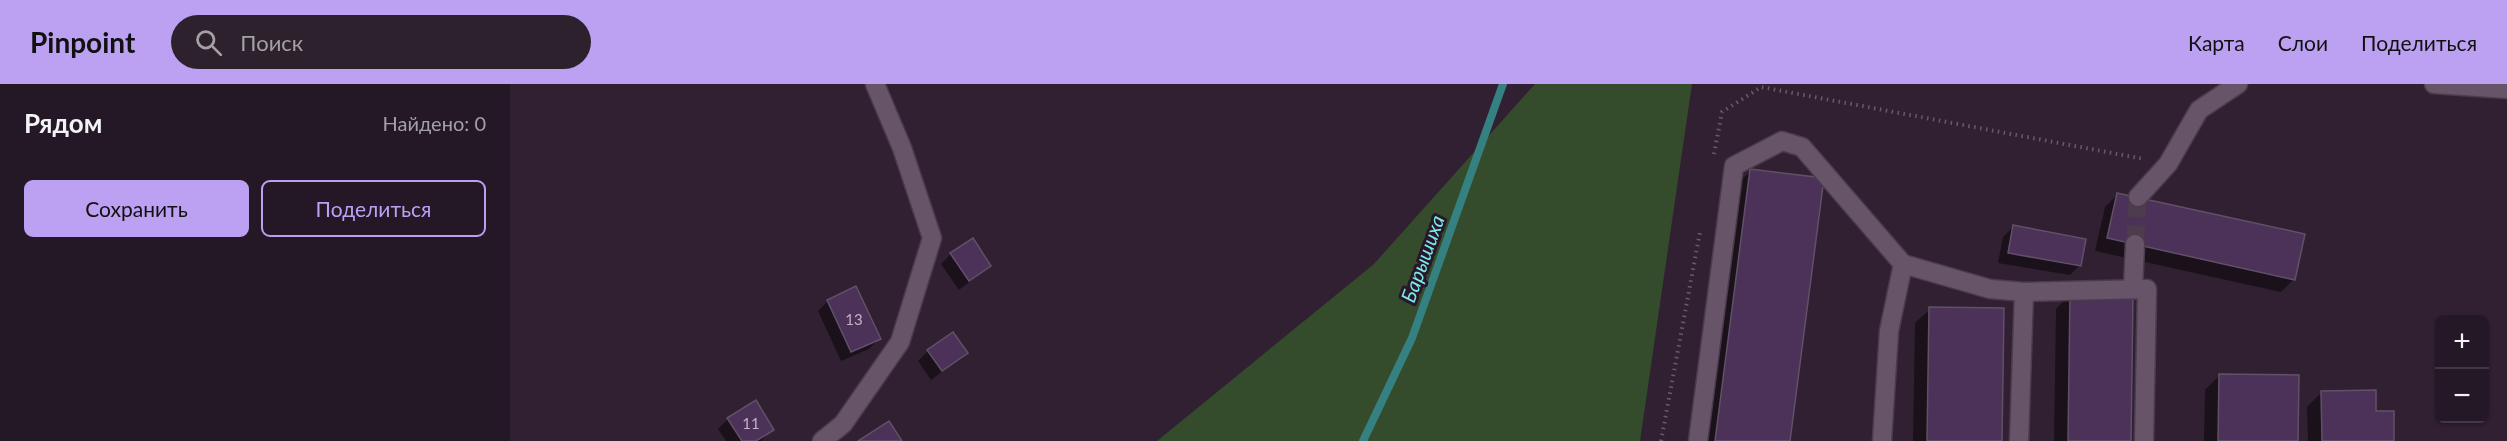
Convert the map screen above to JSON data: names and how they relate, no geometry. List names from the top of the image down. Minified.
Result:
{"water":["Барышиха"],"house_numbers":["13","11"],"page":{"header":"Pinpoint","search":"Поиск","nav":["Карта","Слои","Поделиться"],"heading":["Рядом","Найдено: 0"],"buttons":["Сохранить","Поделиться"],"map_buttons":["+","−"]}}
